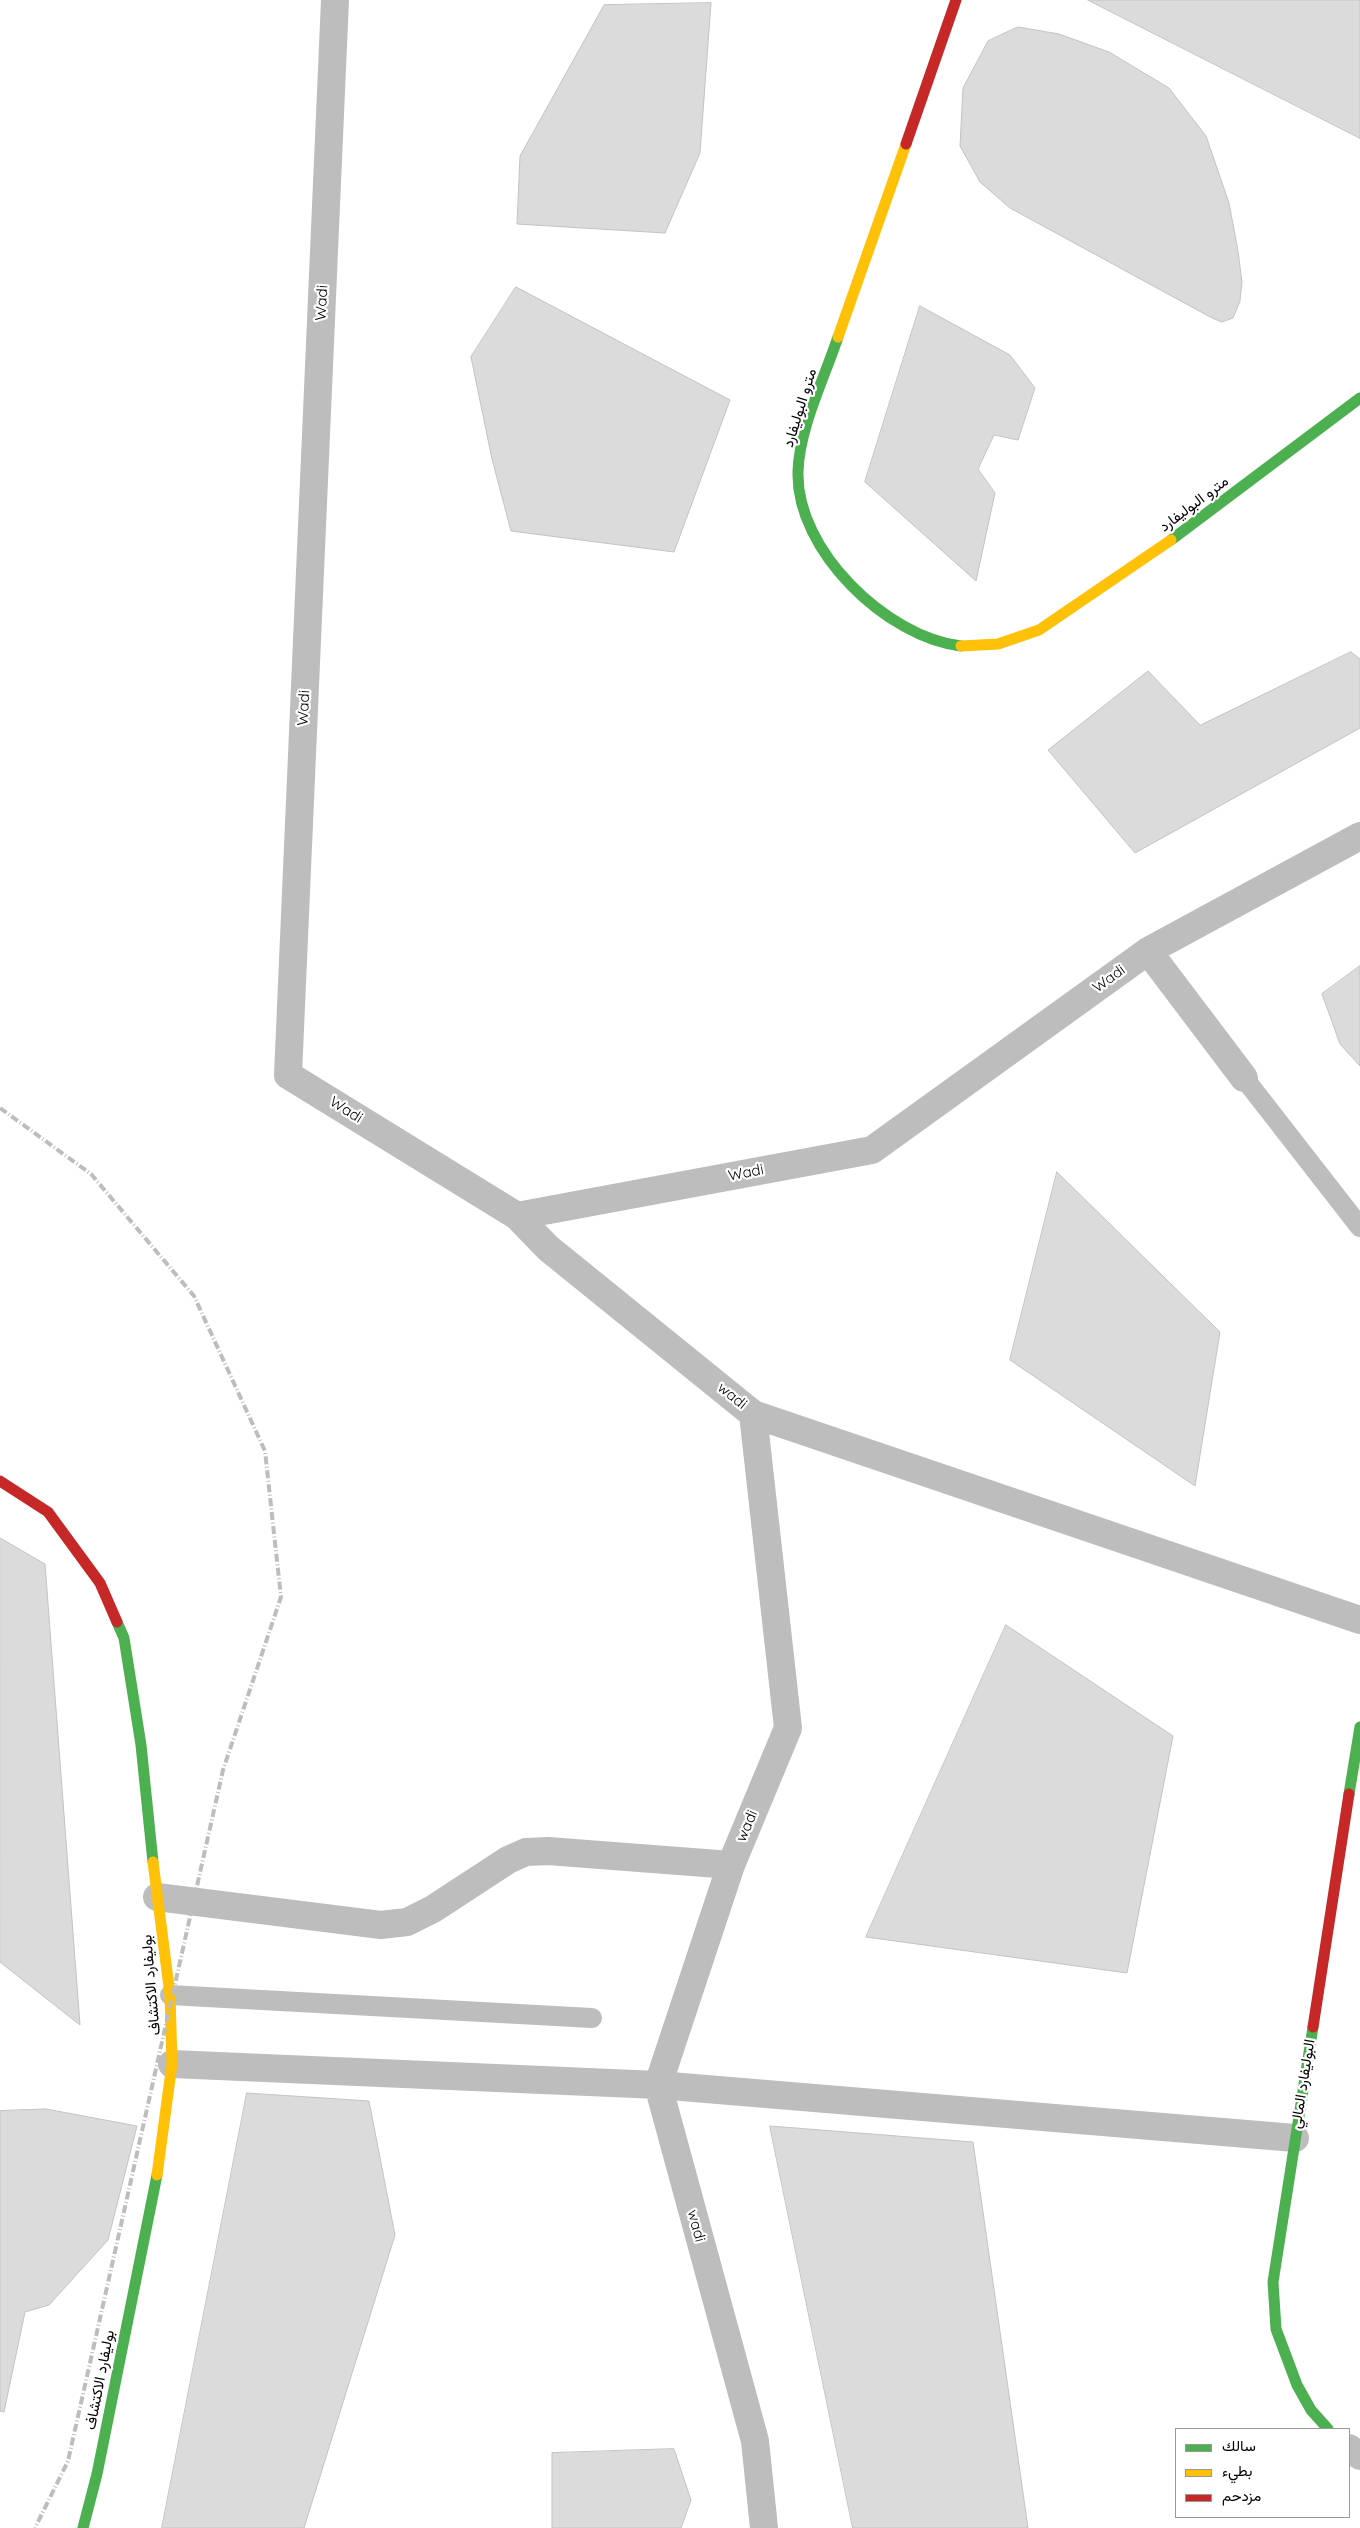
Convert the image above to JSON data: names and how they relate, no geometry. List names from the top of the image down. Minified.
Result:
{"streets":{"street":["Wadi","مترو البوليفارد","wadi","بوليفارد الاكتشاف","البوليفارد المالي"]},"crossings":[["Wadi","wadi"]],"legend":["سالك","بطيء","مزدحم"]}
